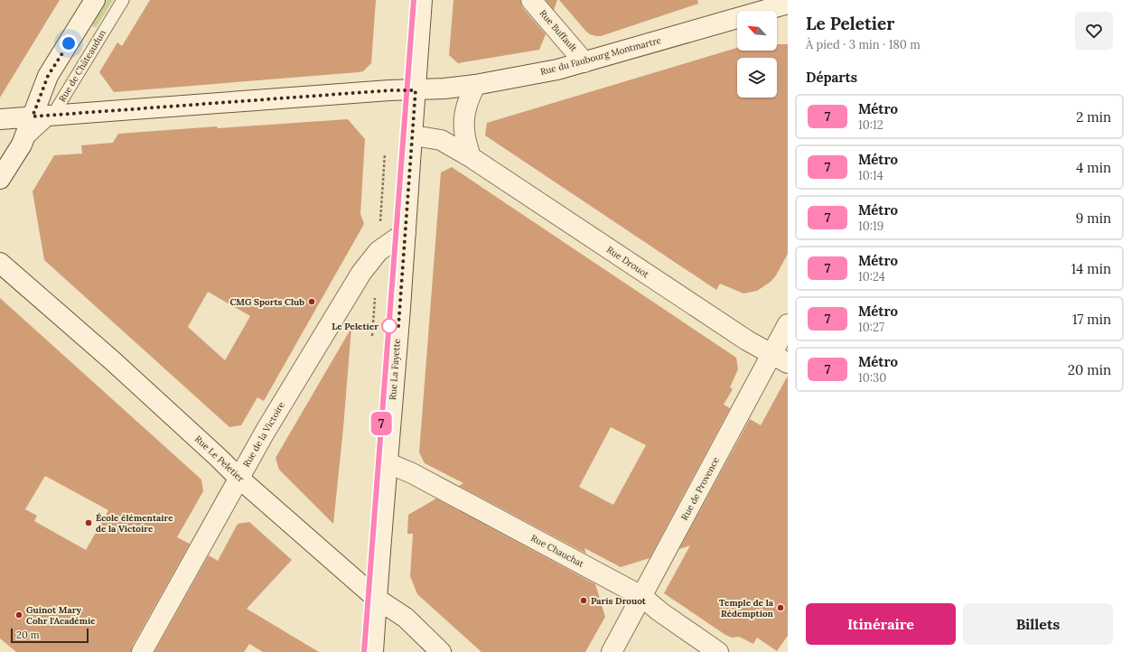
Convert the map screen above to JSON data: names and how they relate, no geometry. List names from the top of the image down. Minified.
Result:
{"streets":{"street":["Rue Buffault","Rue du Faubourg Montmartre","Rue de Châteaudun","Rue Drouot","Rue La Fayette","Rue de la Victoire","Rue Le Peletier","Rue de Provence","Rue Chauchat"]},"crossings":[["Rue Buffault","Rue du Faubourg Montmartre"],["Rue du Faubourg Montmartre","Rue de Châteaudun"],["Rue du Faubourg Montmartre","Rue La Fayette"],["Rue Drouot","Rue La Fayette"],["Rue Drouot","Rue de Provence"],["Rue La Fayette","Rue de la Victoire"],["Rue La Fayette","Rue Le Peletier"],["Rue La Fayette","Rue Chauchat"],["Rue de la Victoire","Rue Le Peletier"],["Rue de Provence","Rue Chauchat"]],"places":["CMG Sports Club","Le Peletier","École élémentaire de la Victoire","Paris Drouot","Temple de la Rédemption","Guinot Mary Cohr l'Académie"],"lines":["metro line 7"],"scale_bar":"20 m","north":"top left","page":{"on_map":"7","heading":[["Le Peletier","À pied · 3 min · 180 m"],"Départs"],"list":[{"mark":"7","name":"Métro","note":"10:12","value":"2 min"},{"mark":"7","name":"Métro","note":"10:14","value":"4 min"},{"mark":"7","name":"Métro","note":"10:19","value":"9 min"},{"mark":"7","name":"Métro","note":"10:24","value":"14 min"},{"mark":"7","name":"Métro","note":"10:27","value":"17 min"},{"mark":"7","name":"Métro","note":"10:30","value":"20 min"}],"buttons":["Itinéraire","Billets"],"scale":"20 m"}}
